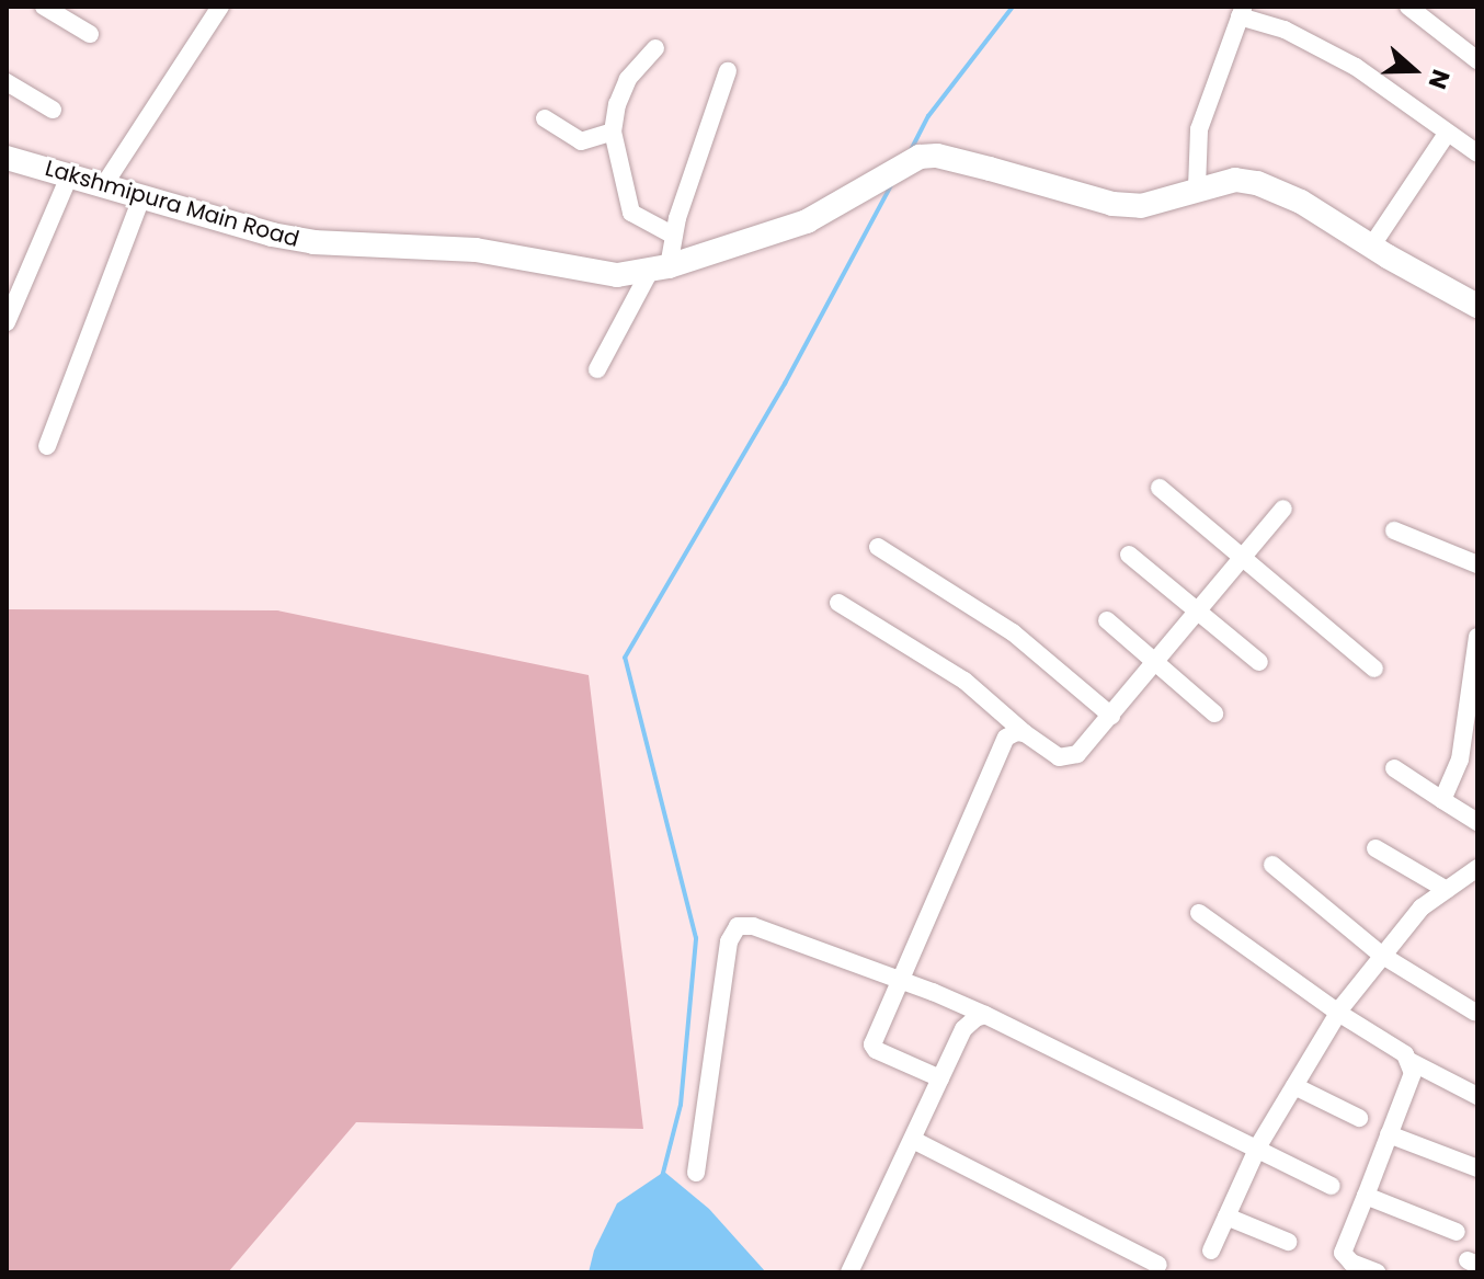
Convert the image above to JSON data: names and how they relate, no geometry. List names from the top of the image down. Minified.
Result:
{"streets":{"main road":["Lakshmipura Main Road"]},"north":"right"}
